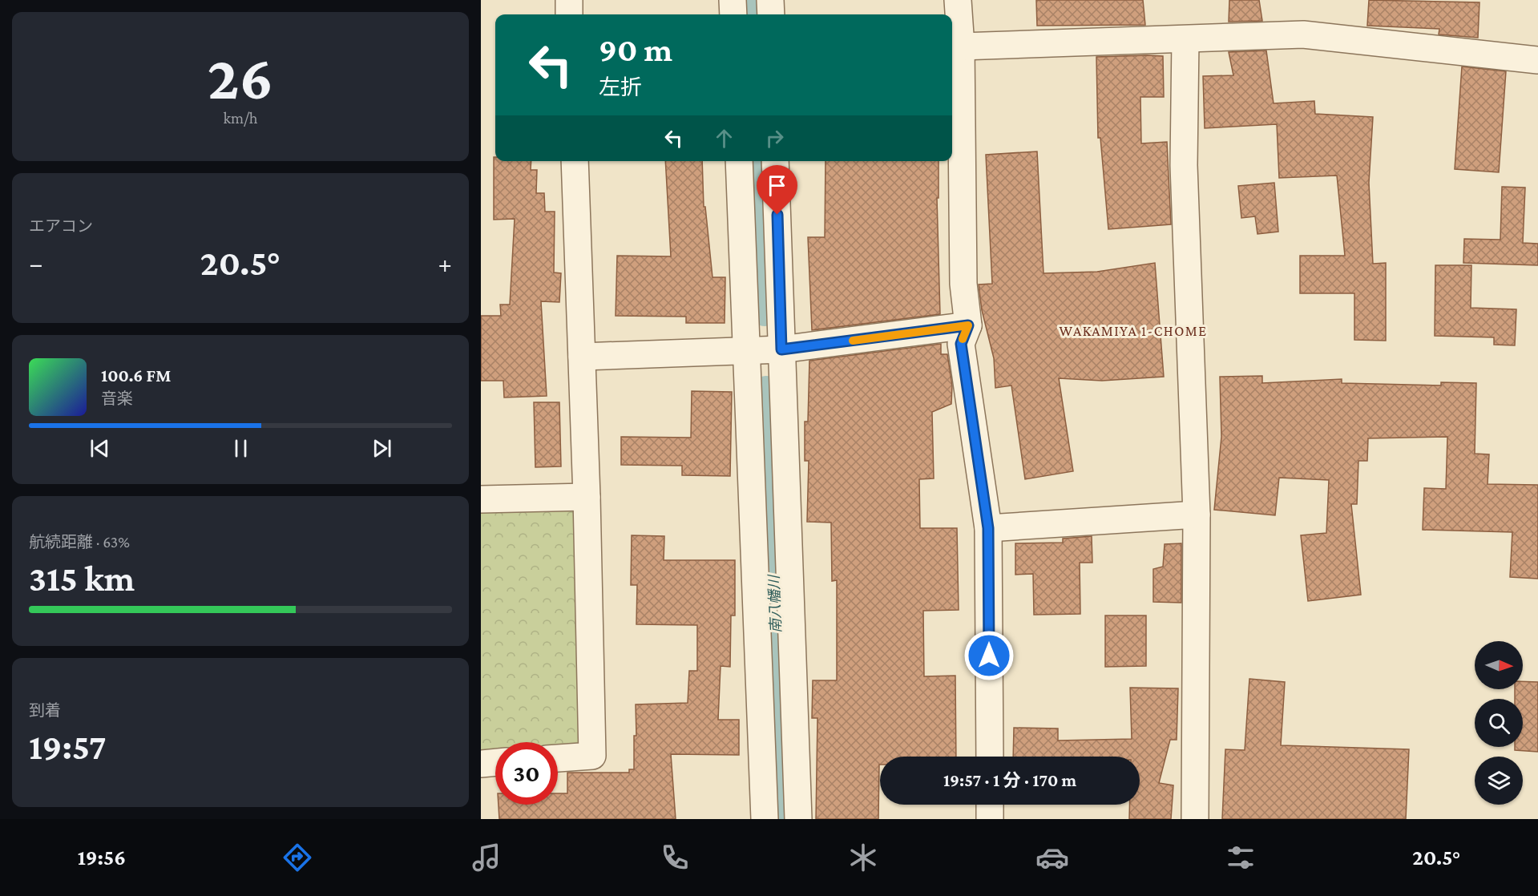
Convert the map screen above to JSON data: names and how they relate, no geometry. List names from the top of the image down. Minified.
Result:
{"districts":["WAKAMIYA 1-CHOME"],"water":["南八幡川"],"north":"right","page":{"tile":[["26","km/h"],"エアコン",["航続距離 · 63%","315 km"],["到着","19:57"]],"turn":["90 m","左折"],"heat":["−","20.5°","+"],"song":["100.6 FM","音楽"],"limit":"30","trip":"19:57 · 1 分 · 170 m","tabs":["19:56","20.5°"]}}
